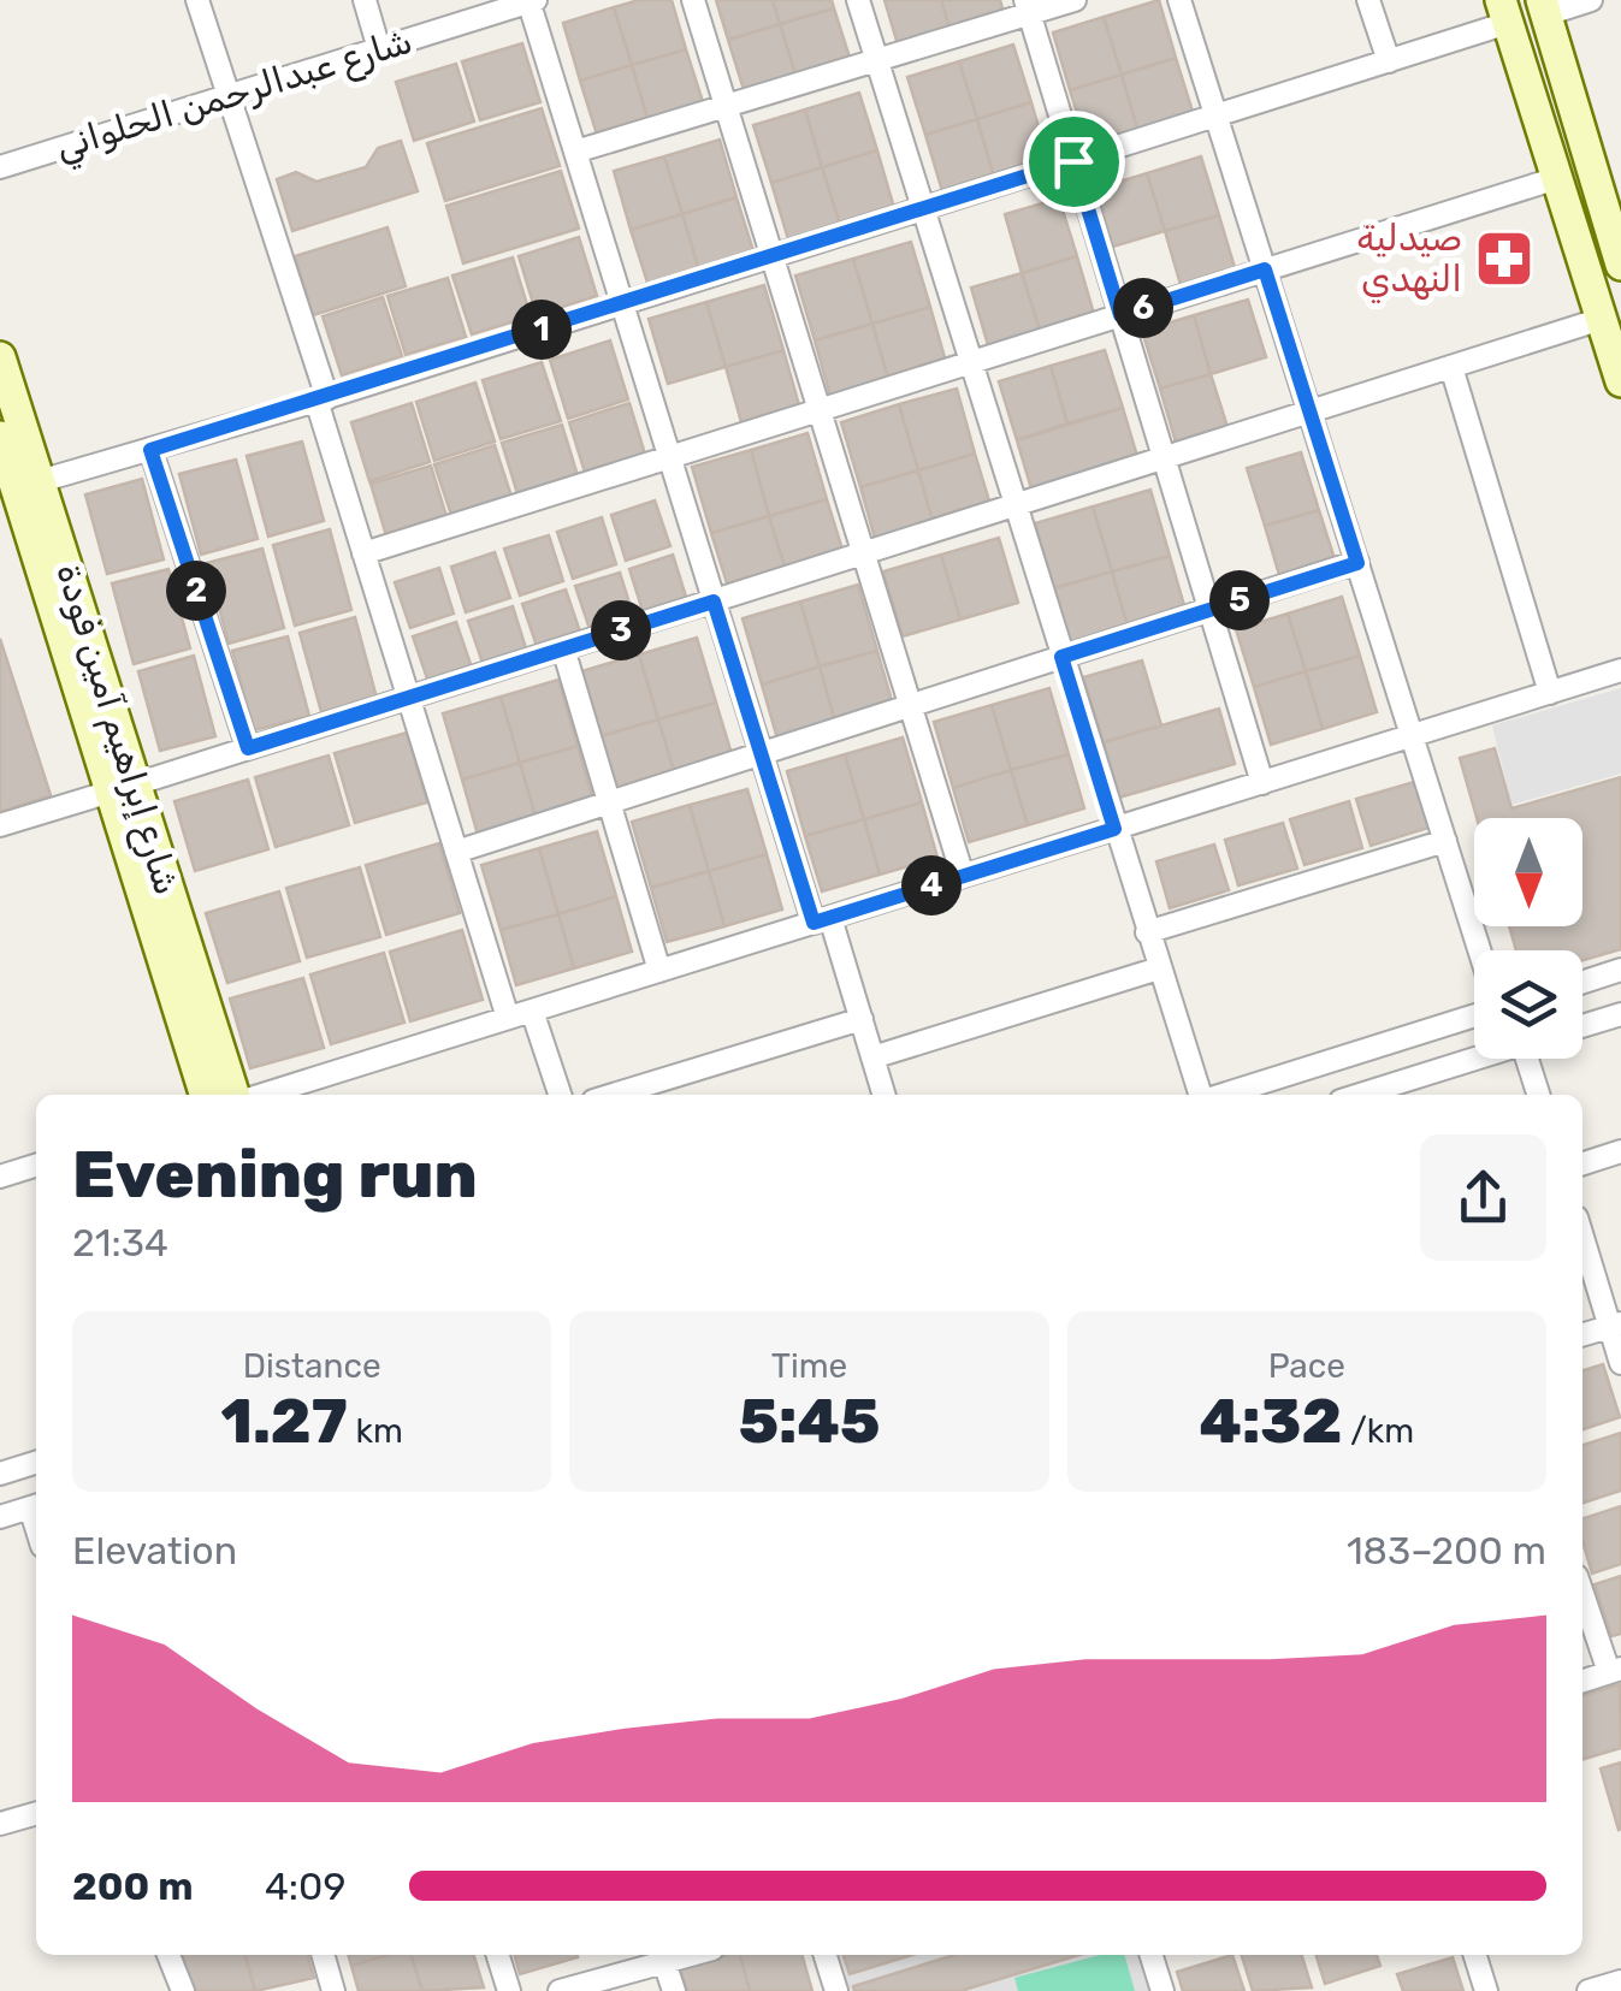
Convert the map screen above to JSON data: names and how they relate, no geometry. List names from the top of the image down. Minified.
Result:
{"streets":{"street":["شارع عبدالرحمن الحلواني","شارع إبراهيم آمين فودة"]},"places":{"pharmacy":["صيدلية النهدي"]},"north":"bottom","page":{"pins":["6","1","2","5","3","4"],"heading":["Evening run","21:34"],"stats":[["Distance","1.27 km"],["Time","5:45"],["Pace","4:32 /km"]],"chart":["Elevation","183–200 m"],"list":[{"name":"200 m","note":"4:09"}]}}
